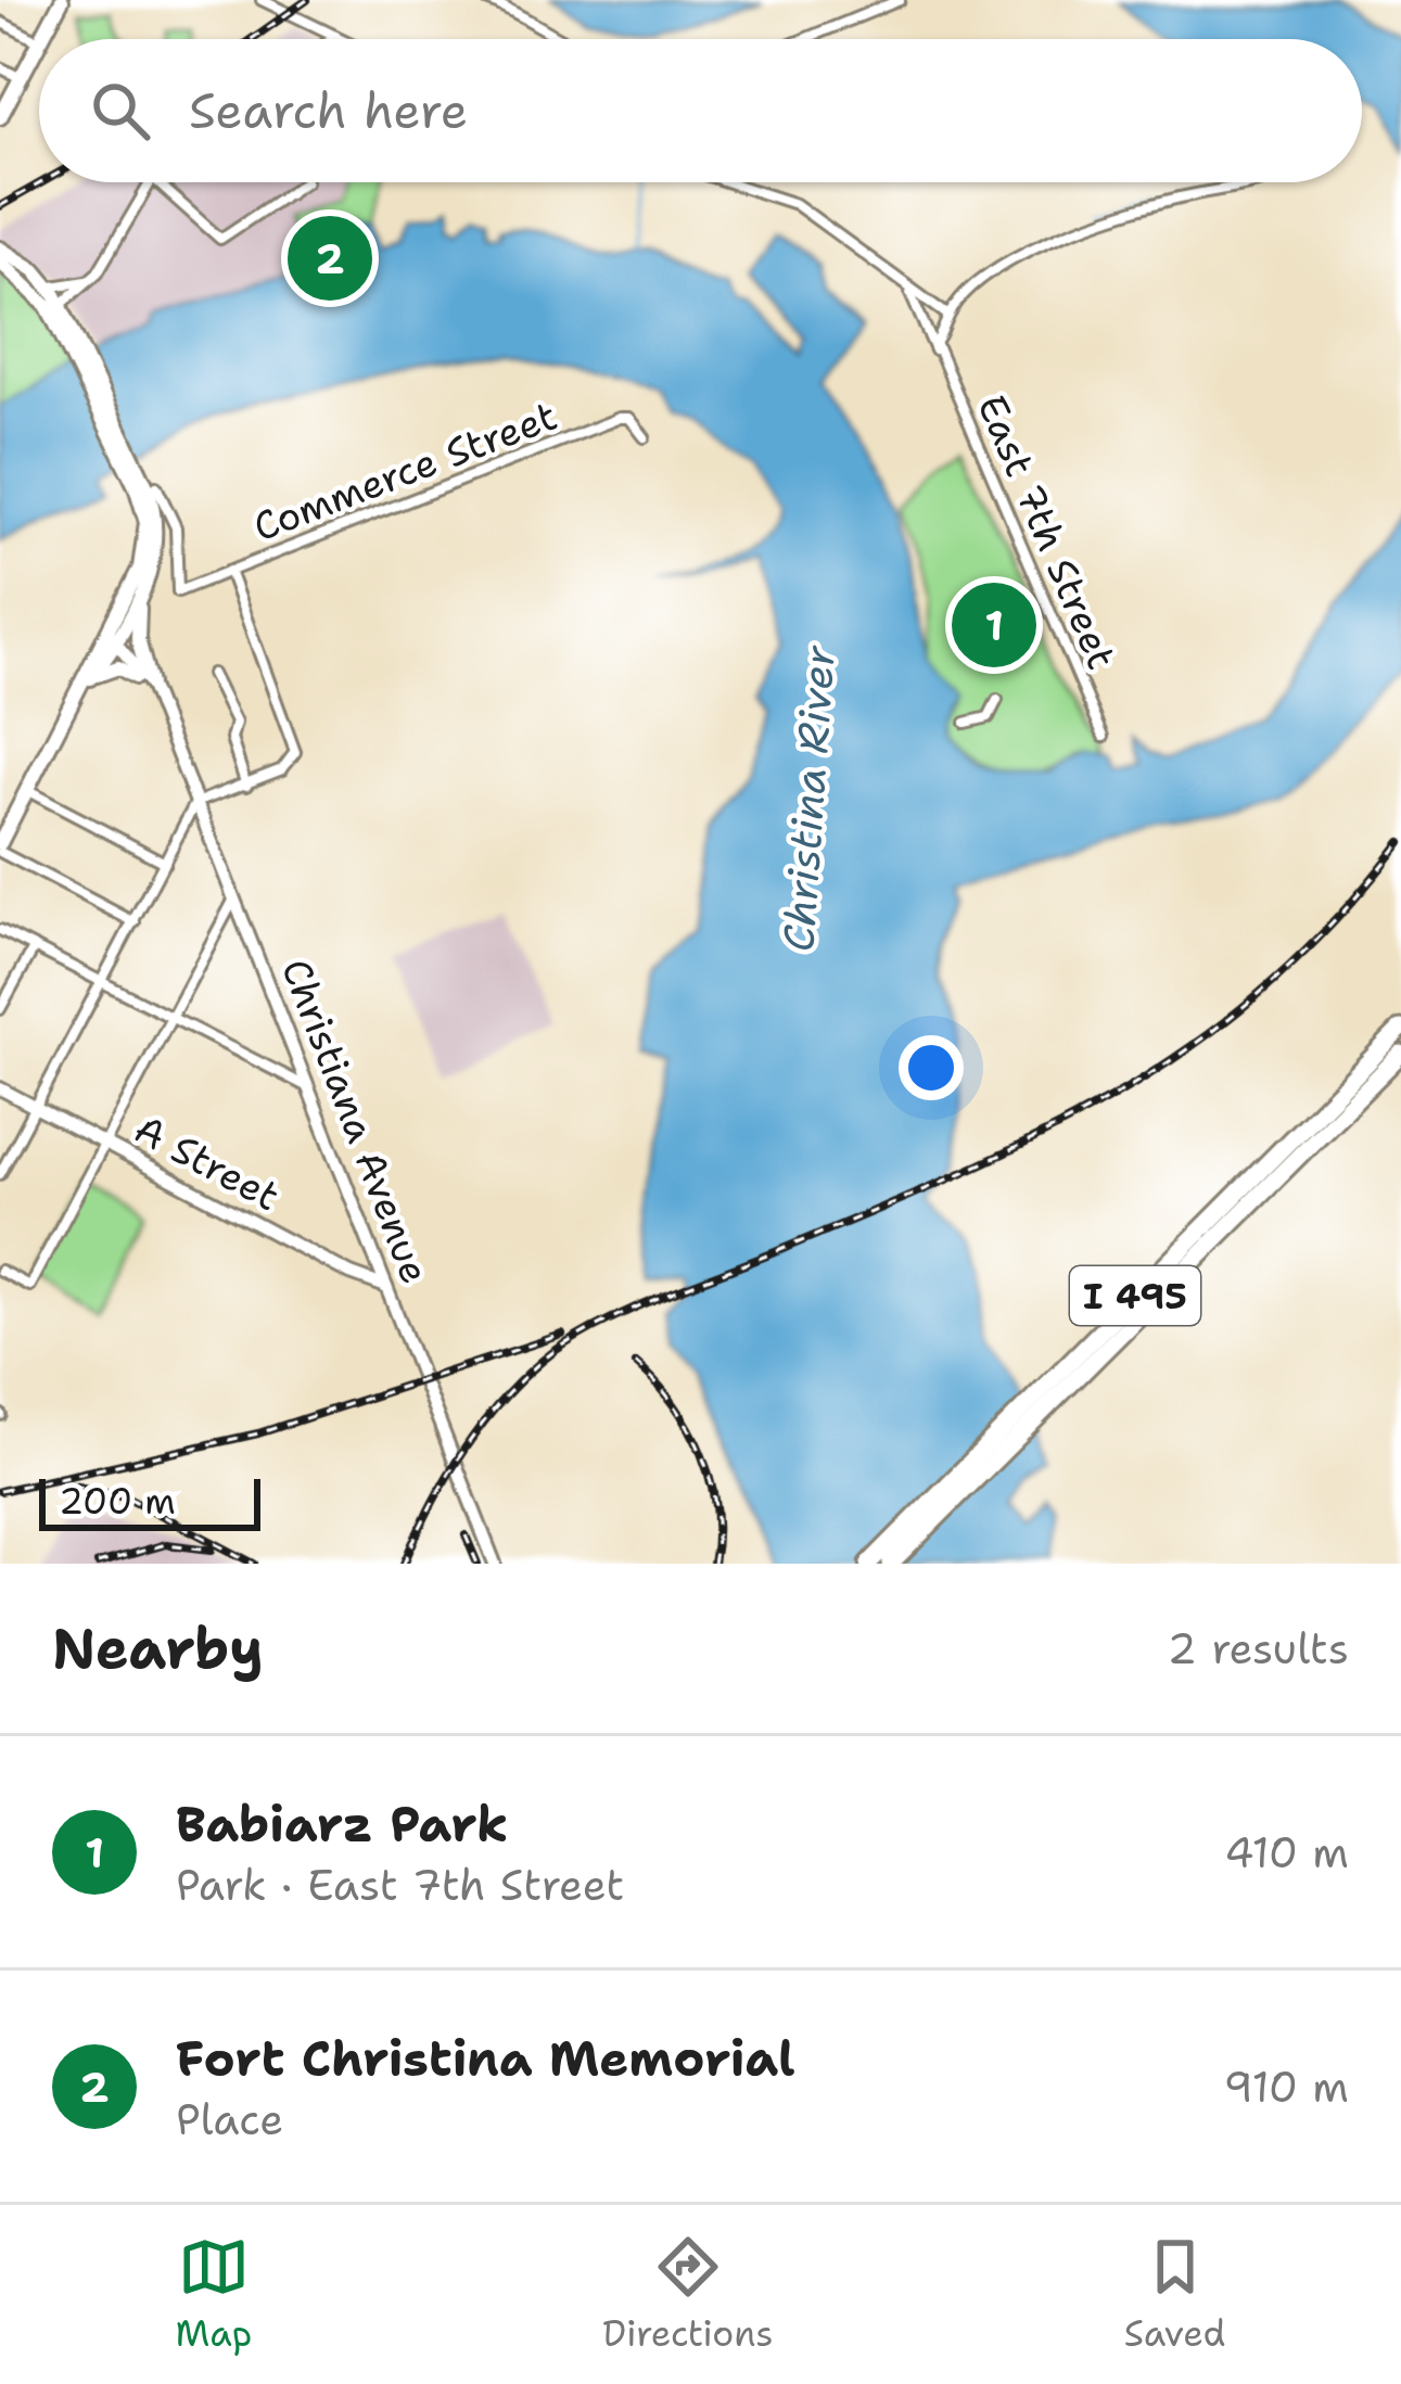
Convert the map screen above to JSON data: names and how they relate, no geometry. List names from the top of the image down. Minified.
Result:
{"streets":{"highway":["I 495"],"main road":["Christiana Avenue","A Street"],"street":["Commerce Street","East 7th Street"]},"crossings":[["Christiana Avenue","A Street"]],"water":["Christina River"],"scale_bar":"200 m","page":{"search":"Search here","pins":["2","1"],"scale":"200 m","heading":["Nearby","2 results"],"list":[{"mark":"1","name":"Babiarz Park","note":"Park · East 7th Street","value":"410 m"},{"mark":"2","name":"Fort Christina Memorial","note":"Place","value":"910 m"}],"nav":["Map","Directions","Saved"]}}
